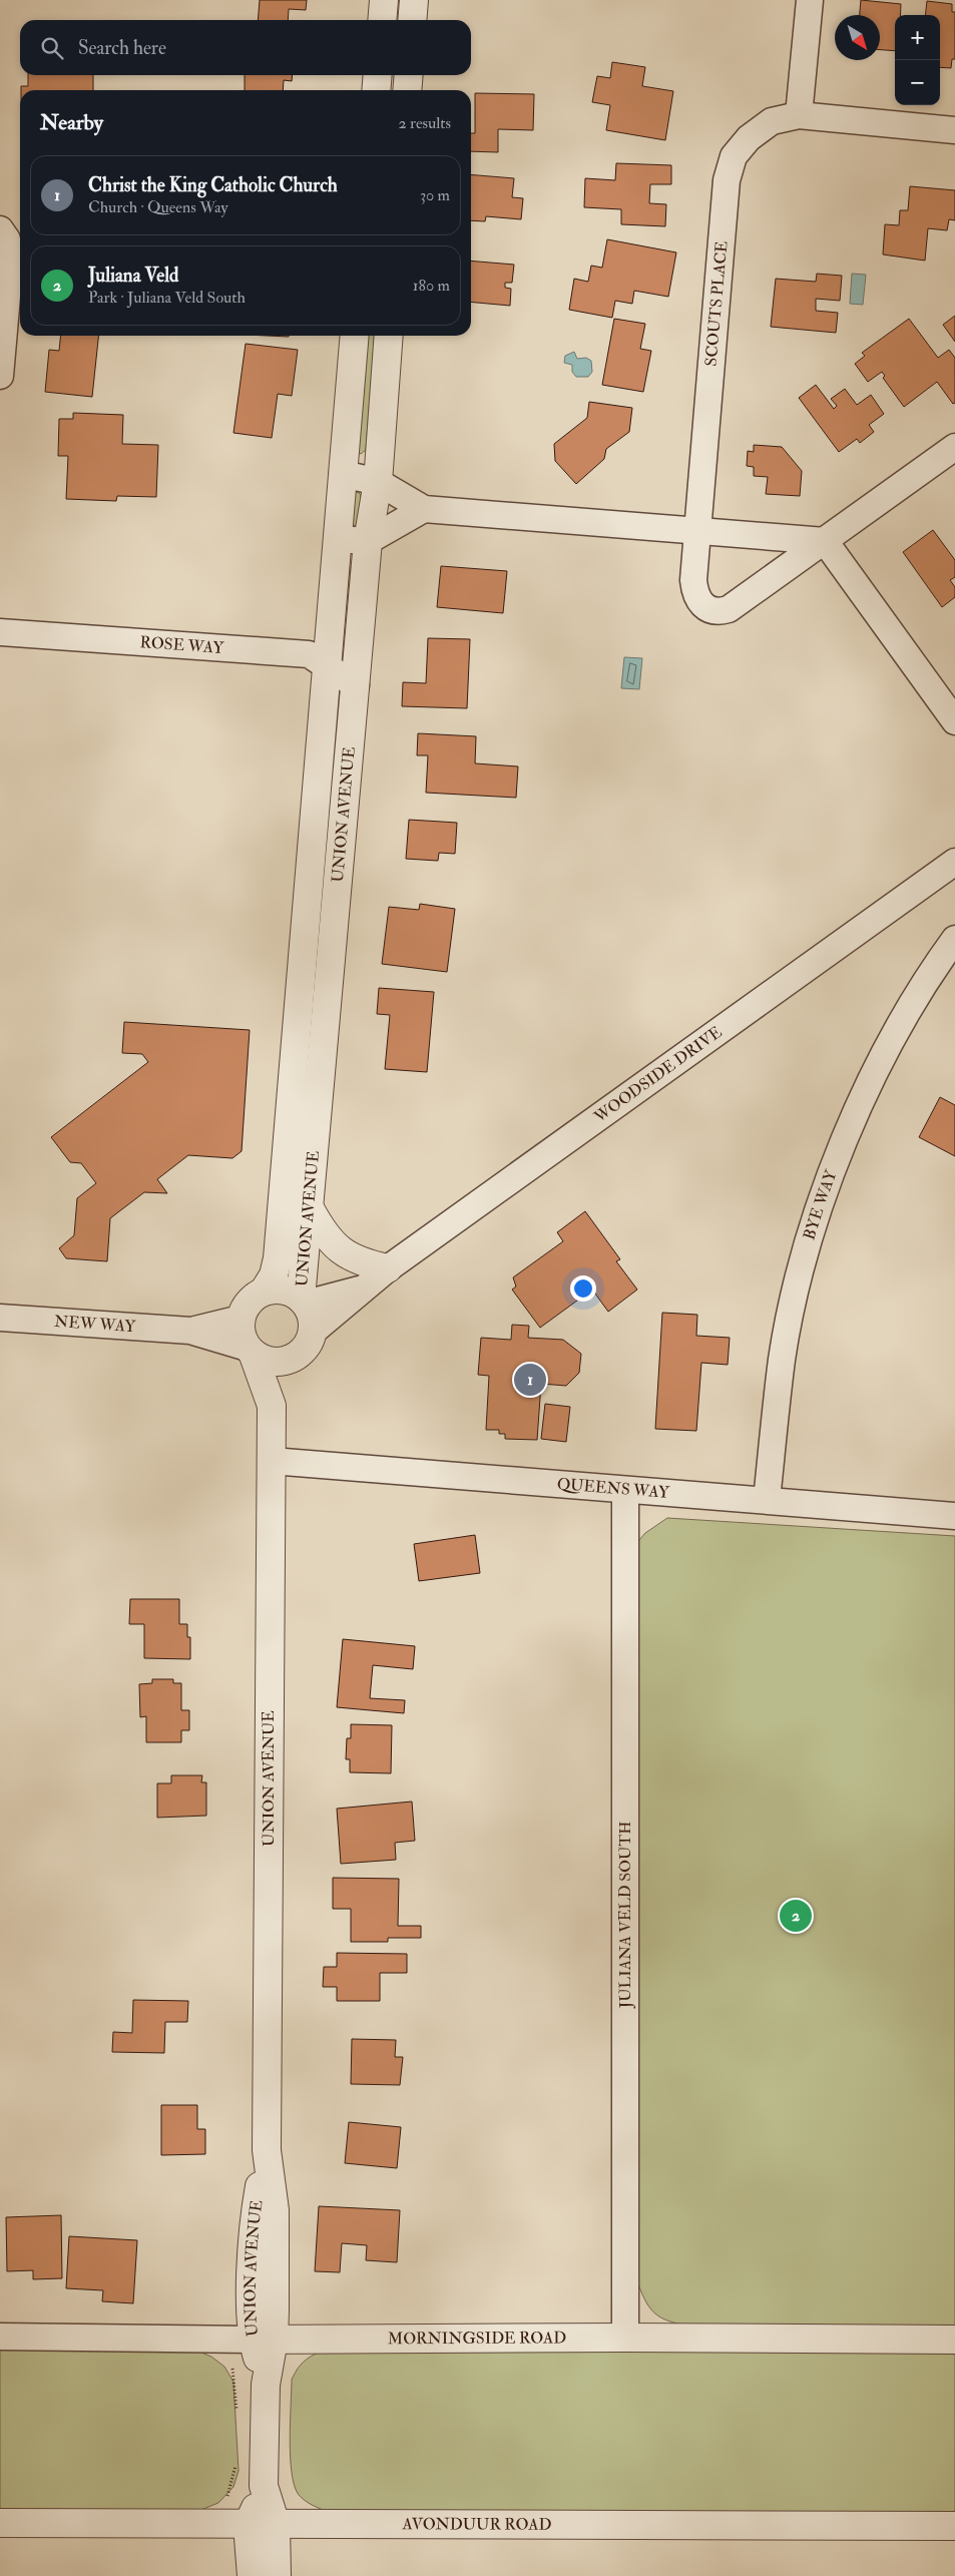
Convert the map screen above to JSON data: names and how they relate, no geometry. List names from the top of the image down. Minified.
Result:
{"streets":{"street":["SCOUTS PLACE","ROSE WAY","UNION AVENUE","WOODSIDE DRIVE","BYE WAY","NEW WAY","QUEENS WAY","JULIANA VELD SOUTH","MORNINGSIDE ROAD","AVONDUUR ROAD"]},"crossings":[["ROSE WAY","UNION AVENUE"],["UNION AVENUE","WOODSIDE DRIVE"],["UNION AVENUE","NEW WAY"],["UNION AVENUE","QUEENS WAY"],["UNION AVENUE","MORNINGSIDE ROAD"],["UNION AVENUE","AVONDUUR ROAD"],["WOODSIDE DRIVE","NEW WAY"],["BYE WAY","QUEENS WAY"],["QUEENS WAY","JULIANA VELD SOUTH"],["JULIANA VELD SOUTH","MORNINGSIDE ROAD"]],"north":"bottom right","page":{"map_buttons":["+","−"],"search":"Search here","heading":["Nearby","2 results"],"list":[{"mark":"1","name":"Christ the King Catholic Church","note":"Church · Queens Way","value":"30 m"},{"mark":"2","name":"Juliana Veld","note":"Park · Juliana Veld South","value":"180 m"}],"pins":["1","2"]}}
